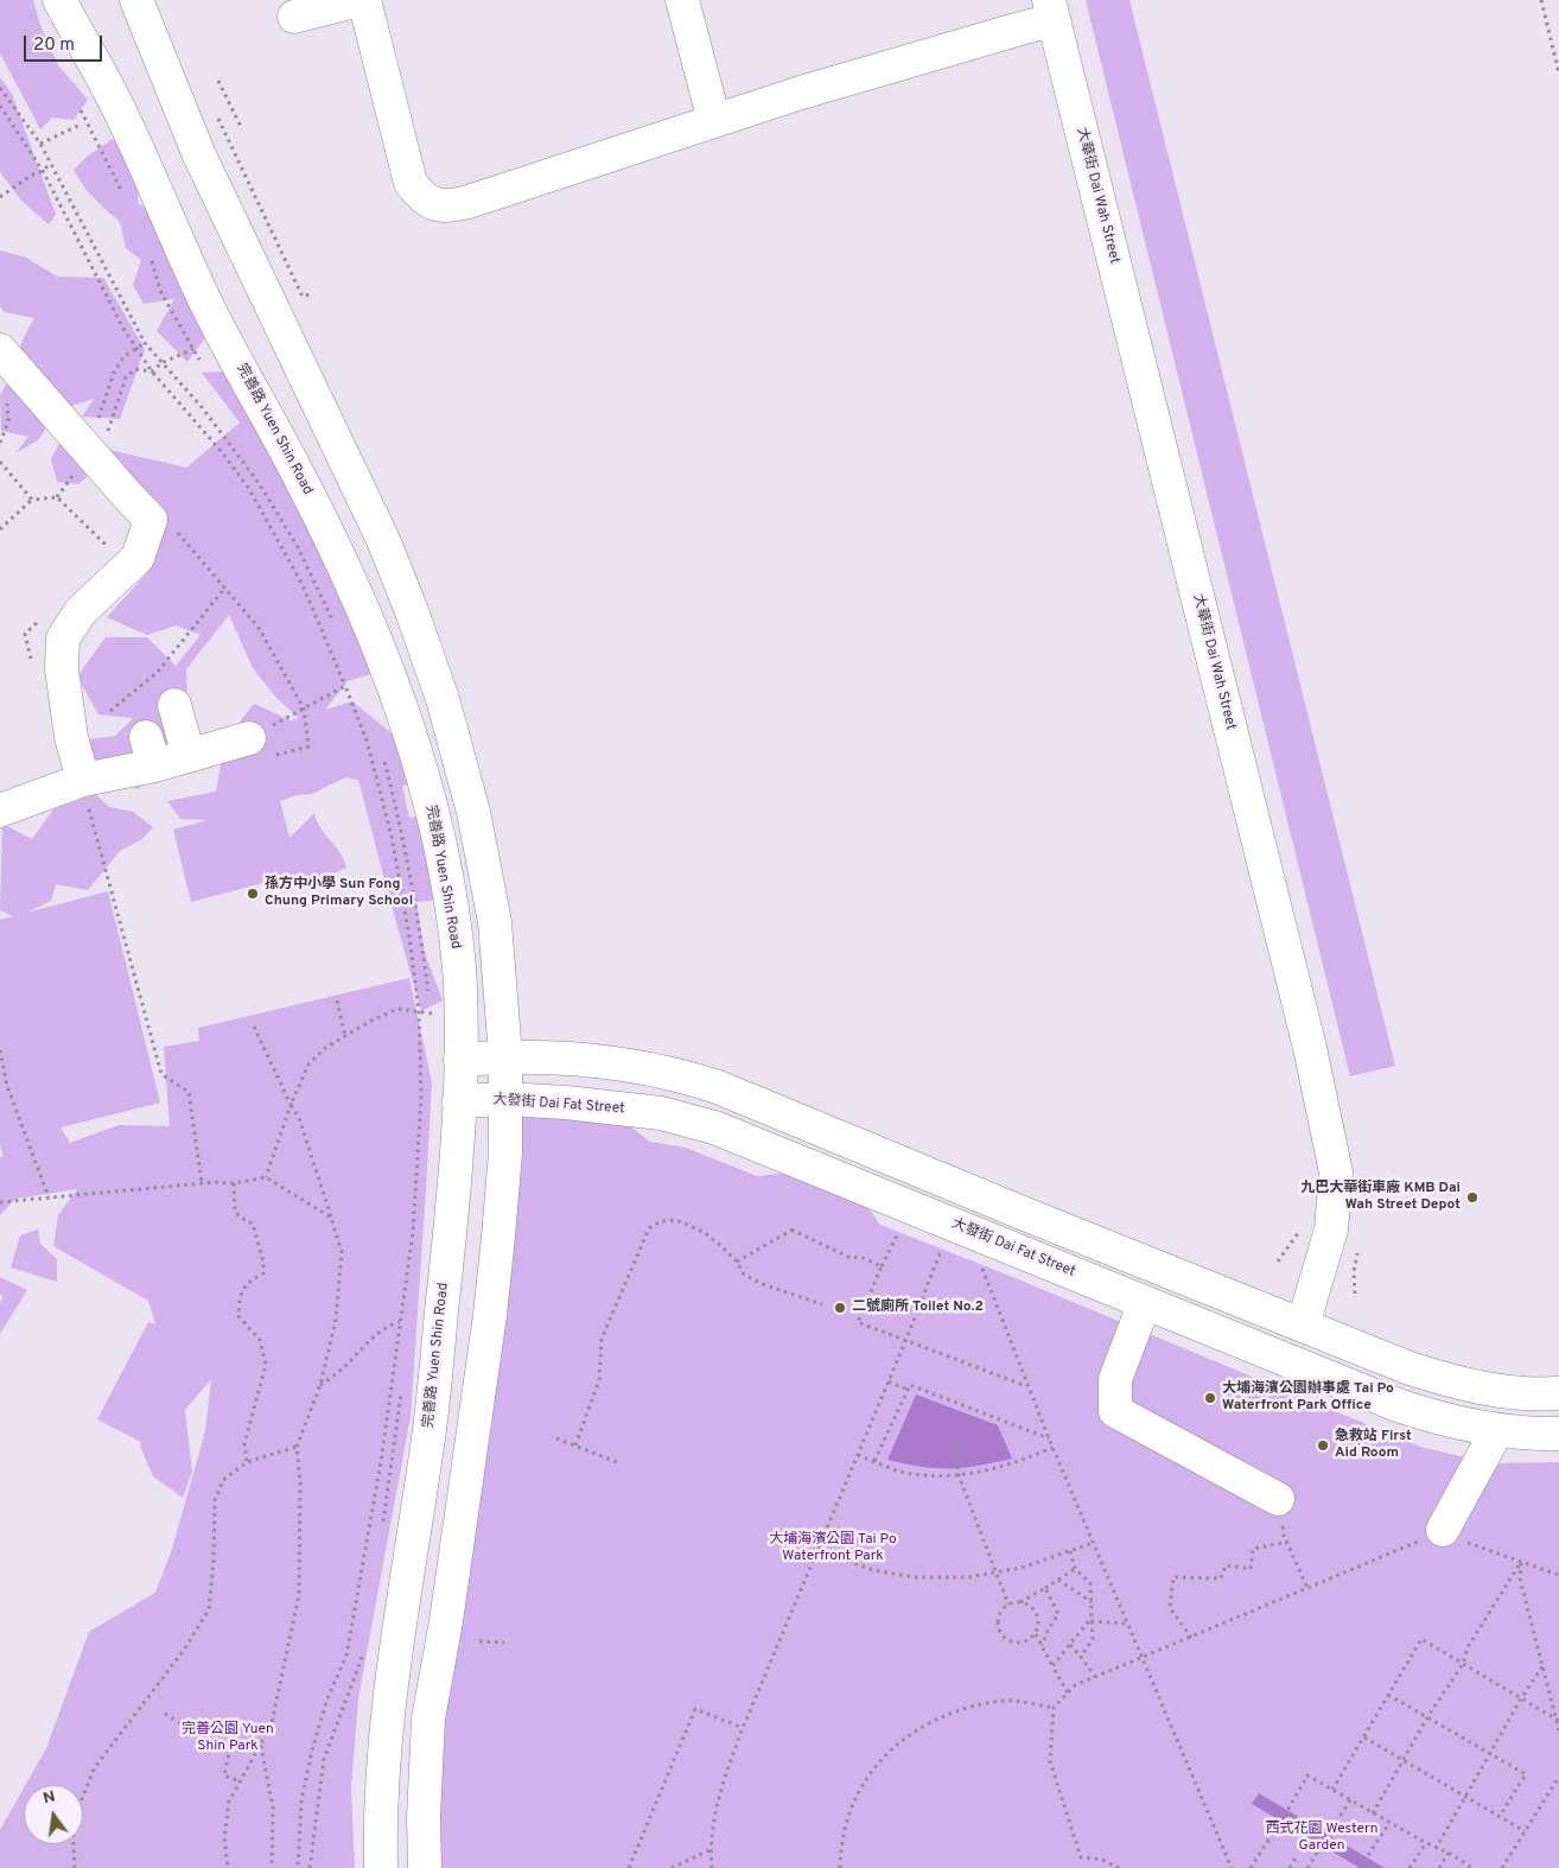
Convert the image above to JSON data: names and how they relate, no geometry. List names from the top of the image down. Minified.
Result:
{"streets":{"main road":["大華街 Dai Wah Street","完善路 Yuen Shin Road","大發街 Dai Fat Street"]},"crossings":[["完善路 Yuen Shin Road","大發街 Dai Fat Street"]],"parks":["大埔海濱公園 Tai Po Waterfront Park","完善公園 Yuen Shin Park","西式花園 Western Garden"],"places":["孫方中小學 Sun Fong Chung Primary School","九巴大華街車廠 KMB Dai Wah Street Depot","二號廁所 Toilet No.2","大埔海濱公園辦事處 Tai Po Waterfront Park Office","急救站 First Aid Room"],"scale_bar":"20 m","north":"top"}
